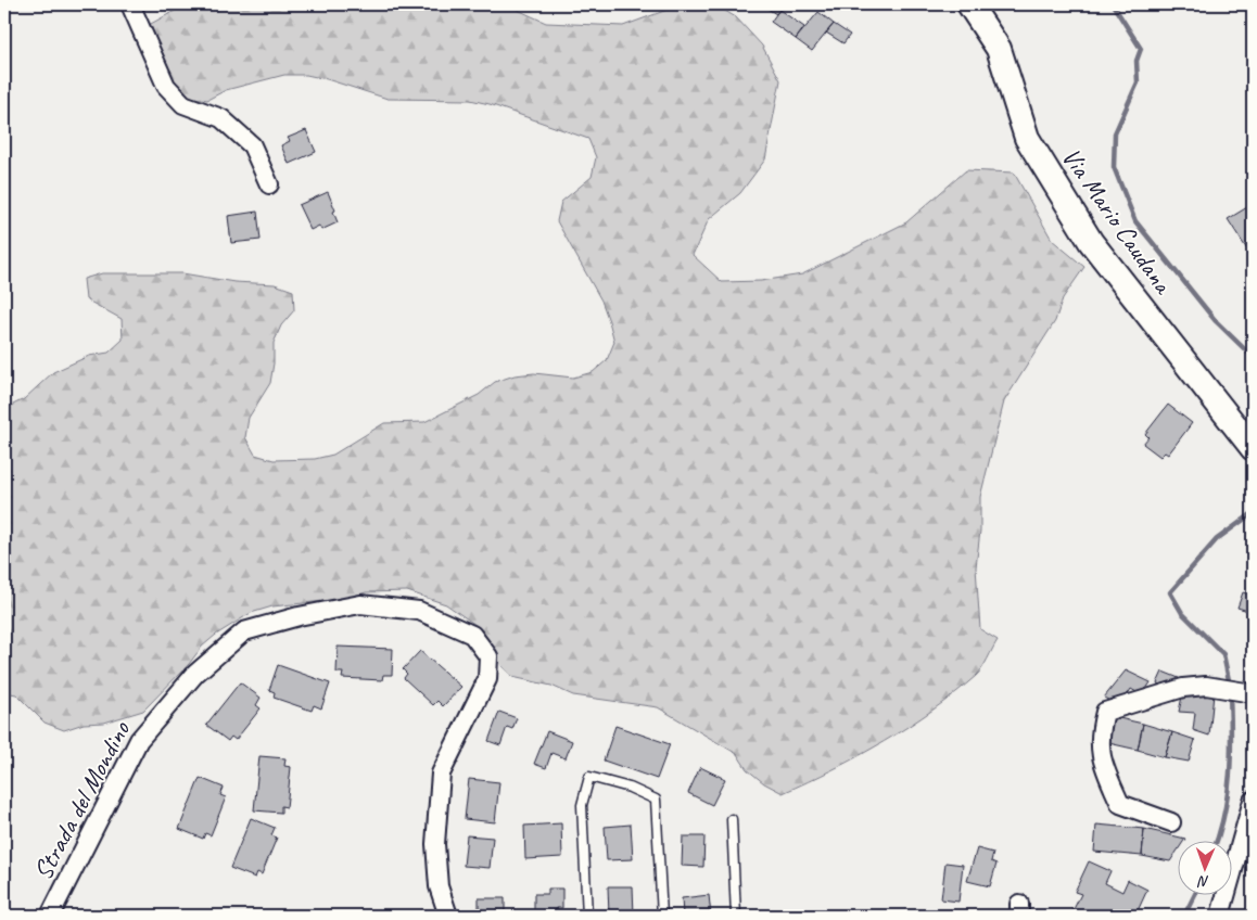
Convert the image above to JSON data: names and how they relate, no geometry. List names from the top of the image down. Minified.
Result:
{"streets":{"main road":["Via Mario Caudana"],"street":["Strada del Mondino"]},"north":"bottom"}
